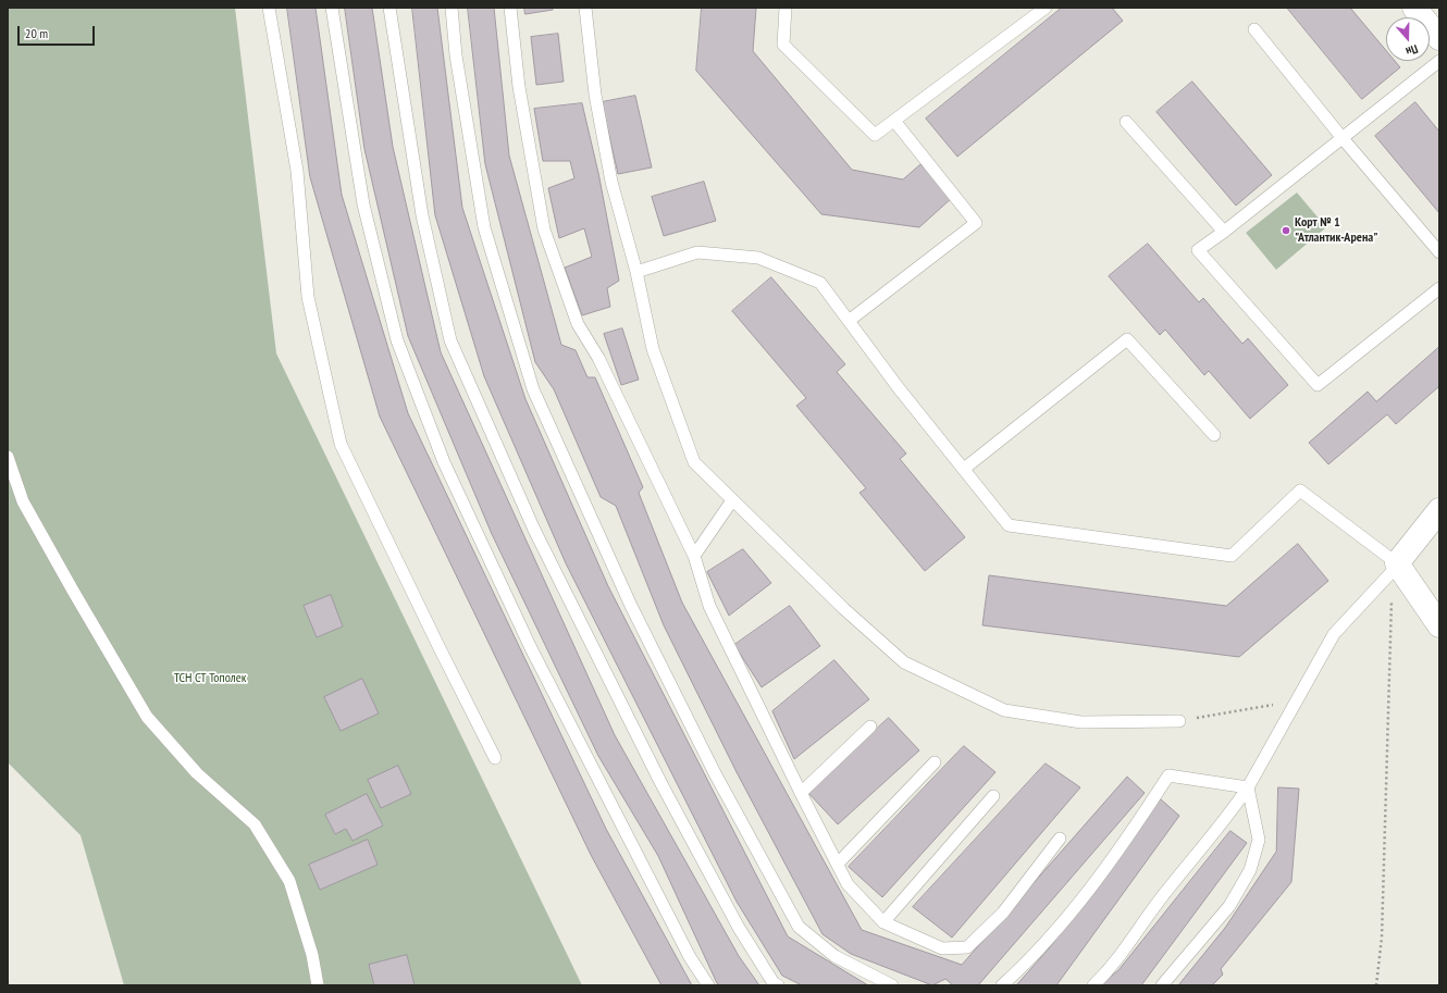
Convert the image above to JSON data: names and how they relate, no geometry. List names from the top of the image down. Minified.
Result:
{"parks":["ТСН СТ Тополек"],"places":["Корт № 1 \"Атлантик-Арена\""],"scale_bar":"20 m","north":"bottom"}
